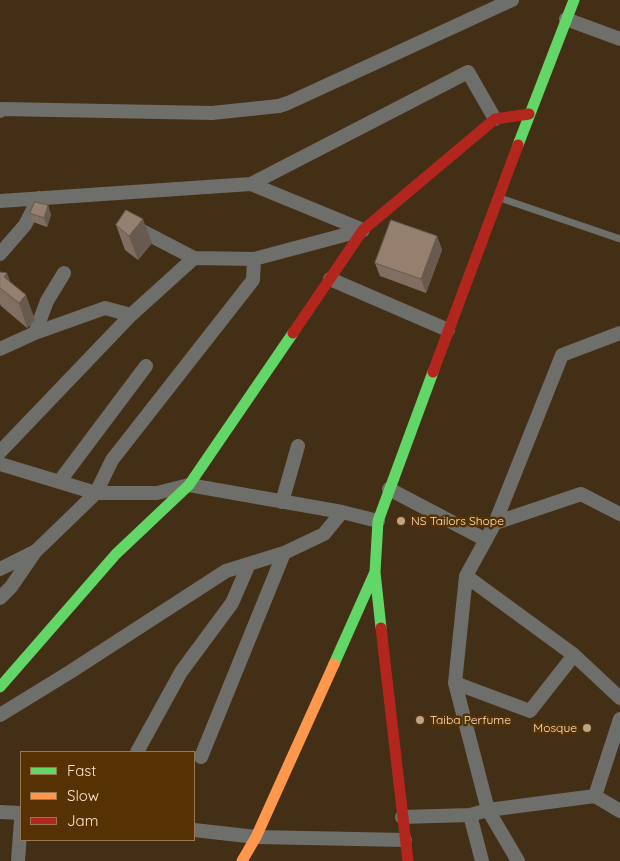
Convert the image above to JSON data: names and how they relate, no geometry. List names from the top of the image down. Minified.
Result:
{"places":["NS Tailors Shope","Taiba Perfume","Mosque"],"legend":["Fast","Slow","Jam"]}
